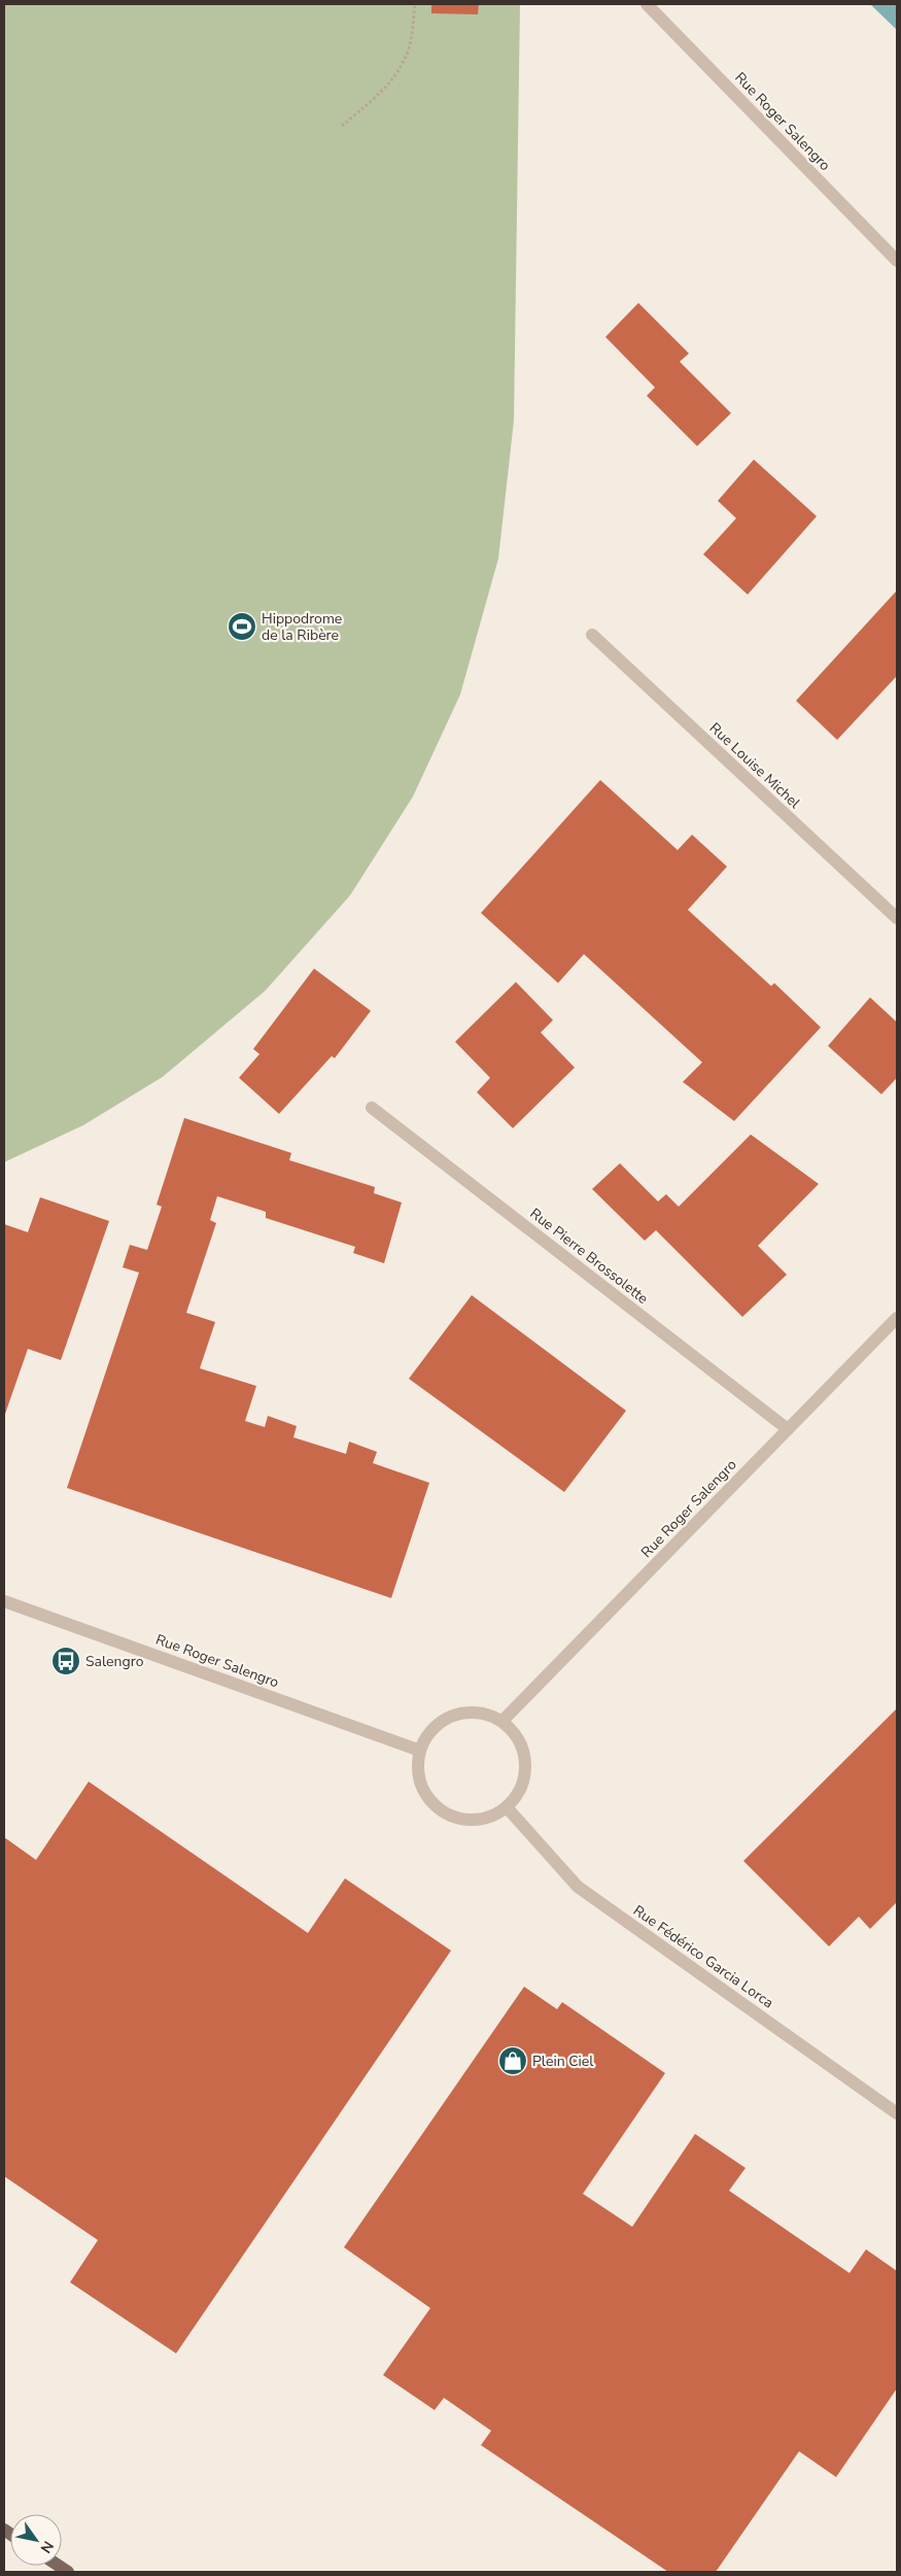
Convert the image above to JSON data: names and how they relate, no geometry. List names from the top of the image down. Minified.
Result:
{"streets":{"street":["Rue Roger Salengro","Rue Louise Michel","Rue Pierre Brossolette","Rue Fédérico Garcia Lorca"]},"crossings":[["Rue Roger Salengro","Rue Pierre Brossolette"],["Rue Roger Salengro","Rue Fédérico Garcia Lorca"]],"places":{"sports":["Hippodrome de la Ribère"],"bus stop":["Salengro"],"shop":["Plein Ciel"]},"north":"bottom right"}
